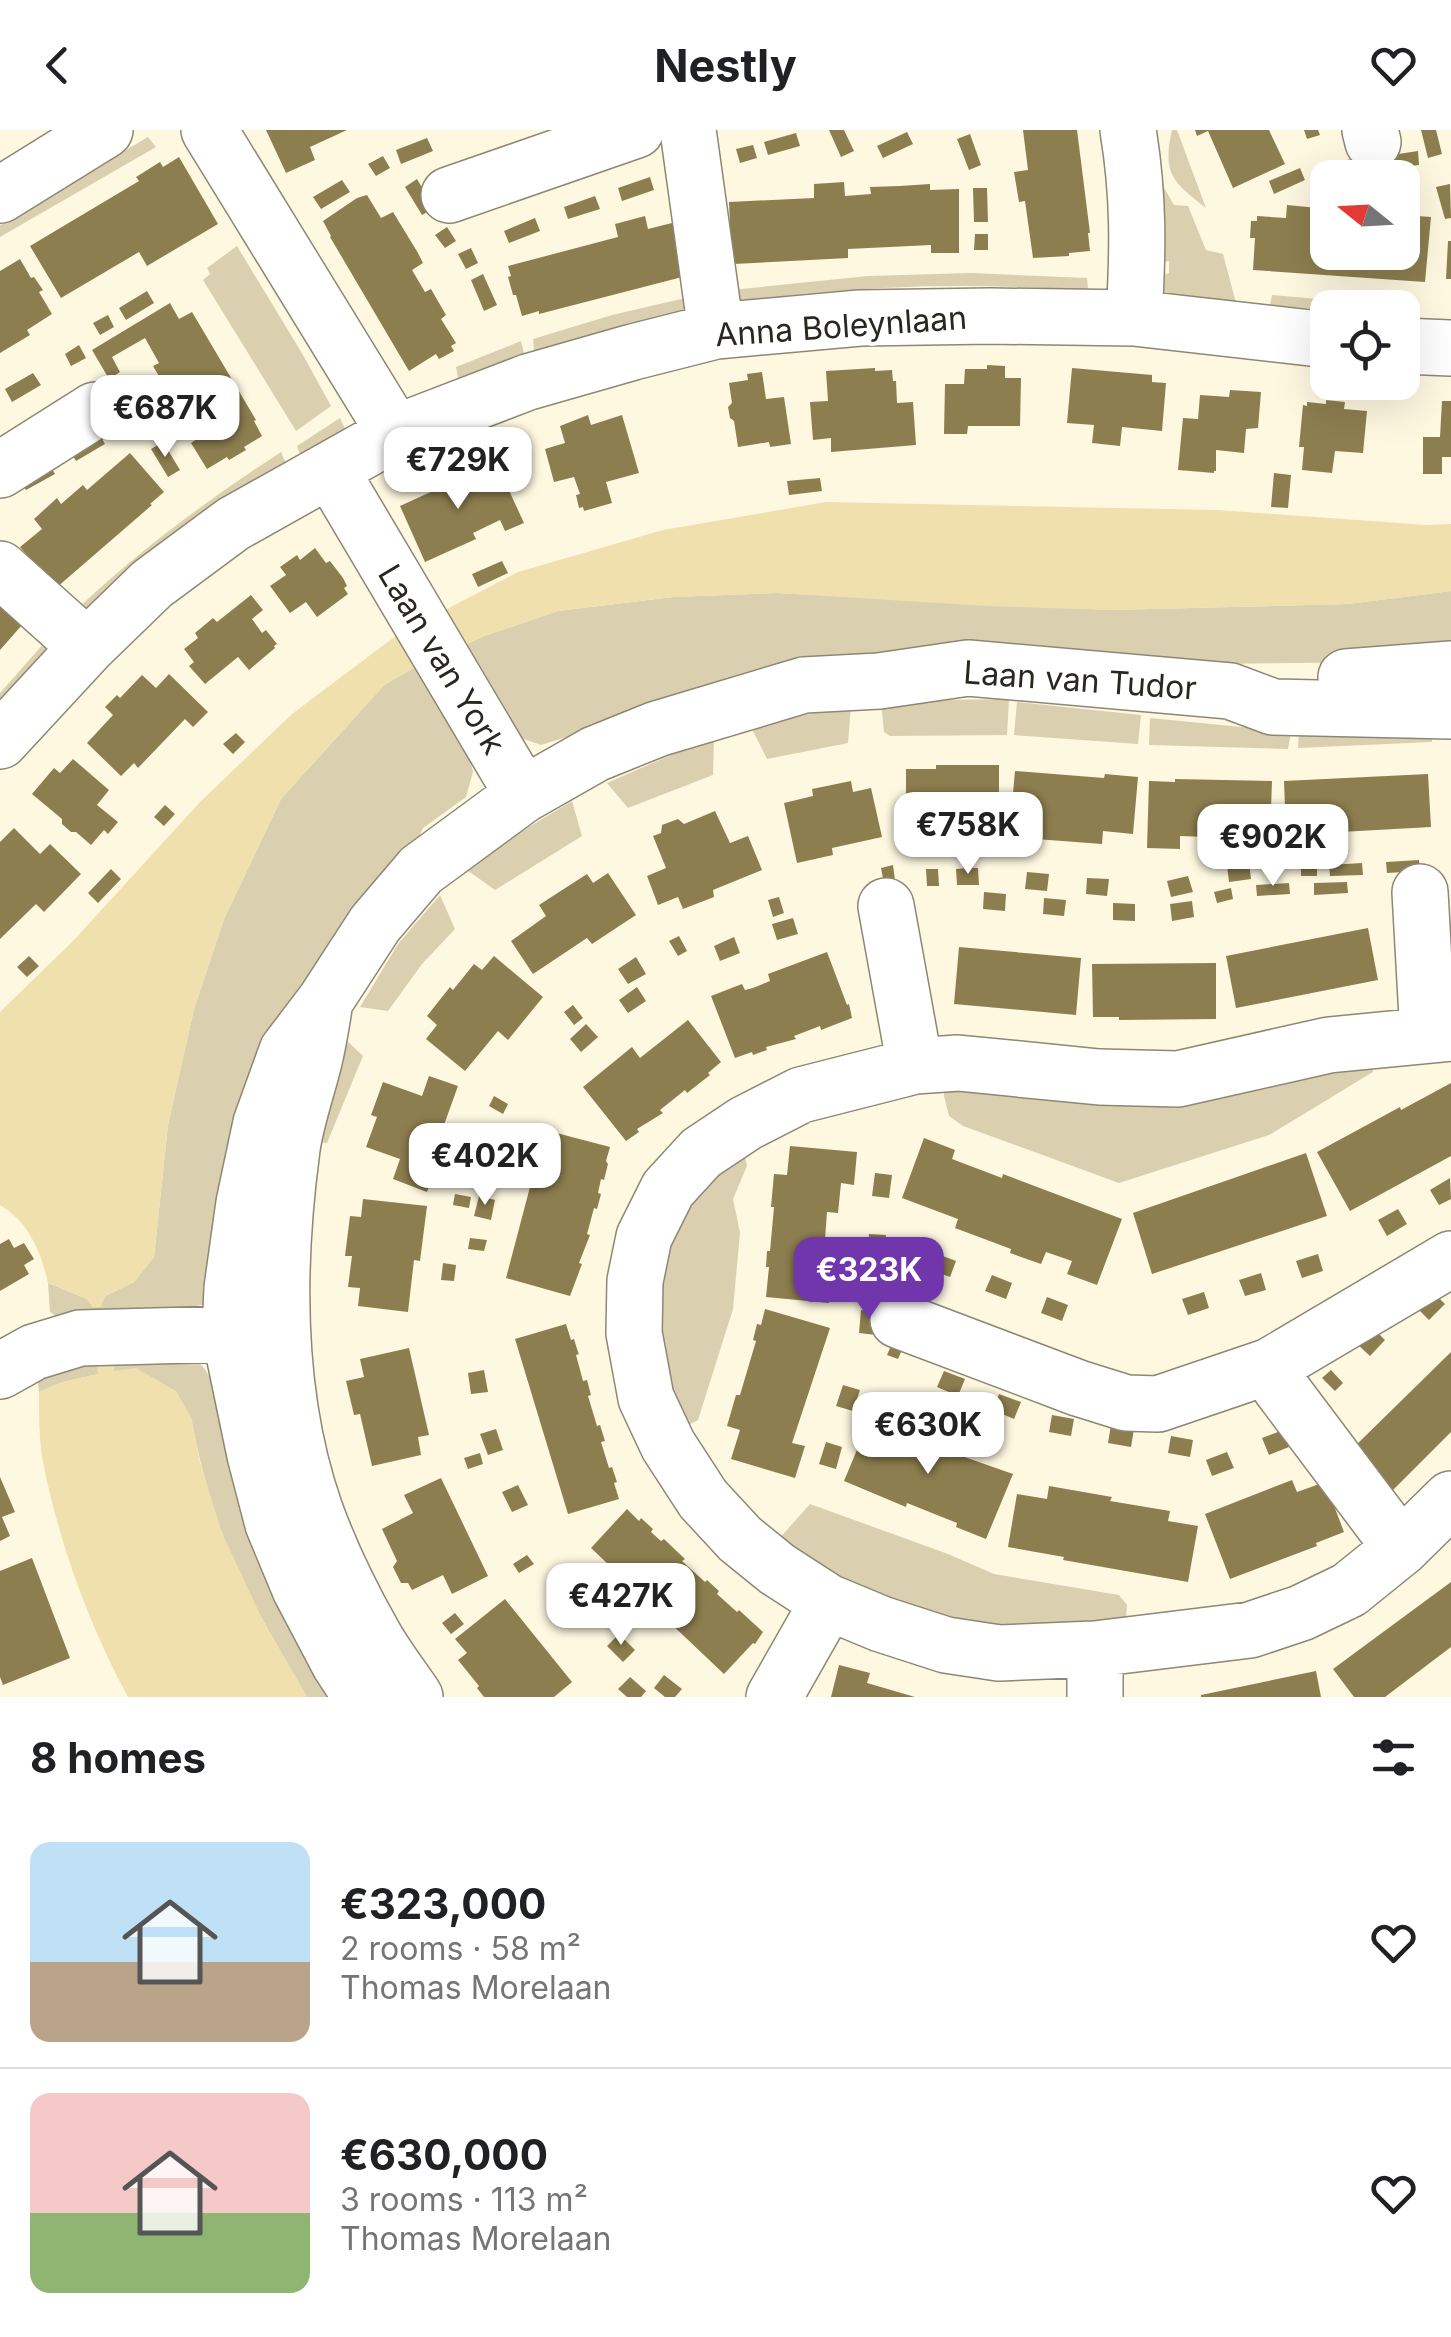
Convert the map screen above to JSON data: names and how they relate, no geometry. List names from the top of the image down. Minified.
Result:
{"streets":{"street":["Anna Boleynlaan","Laan van York","Laan van Tudor"]},"crossings":[["Anna Boleynlaan","Laan van York"],["Laan van York","Laan van Tudor"]],"north":"left","page":{"header":"Nestly","price":["€687K","€729K","€758K","€902K","€402K","€323K","€630K","€427K"],"heading":"8 homes","list":[{"name":"€323,000","note":"2 rooms · 58 m² · Thomas Morelaan"},{"name":"€630,000","note":"3 rooms · 113 m² · Thomas Morelaan"}]}}
